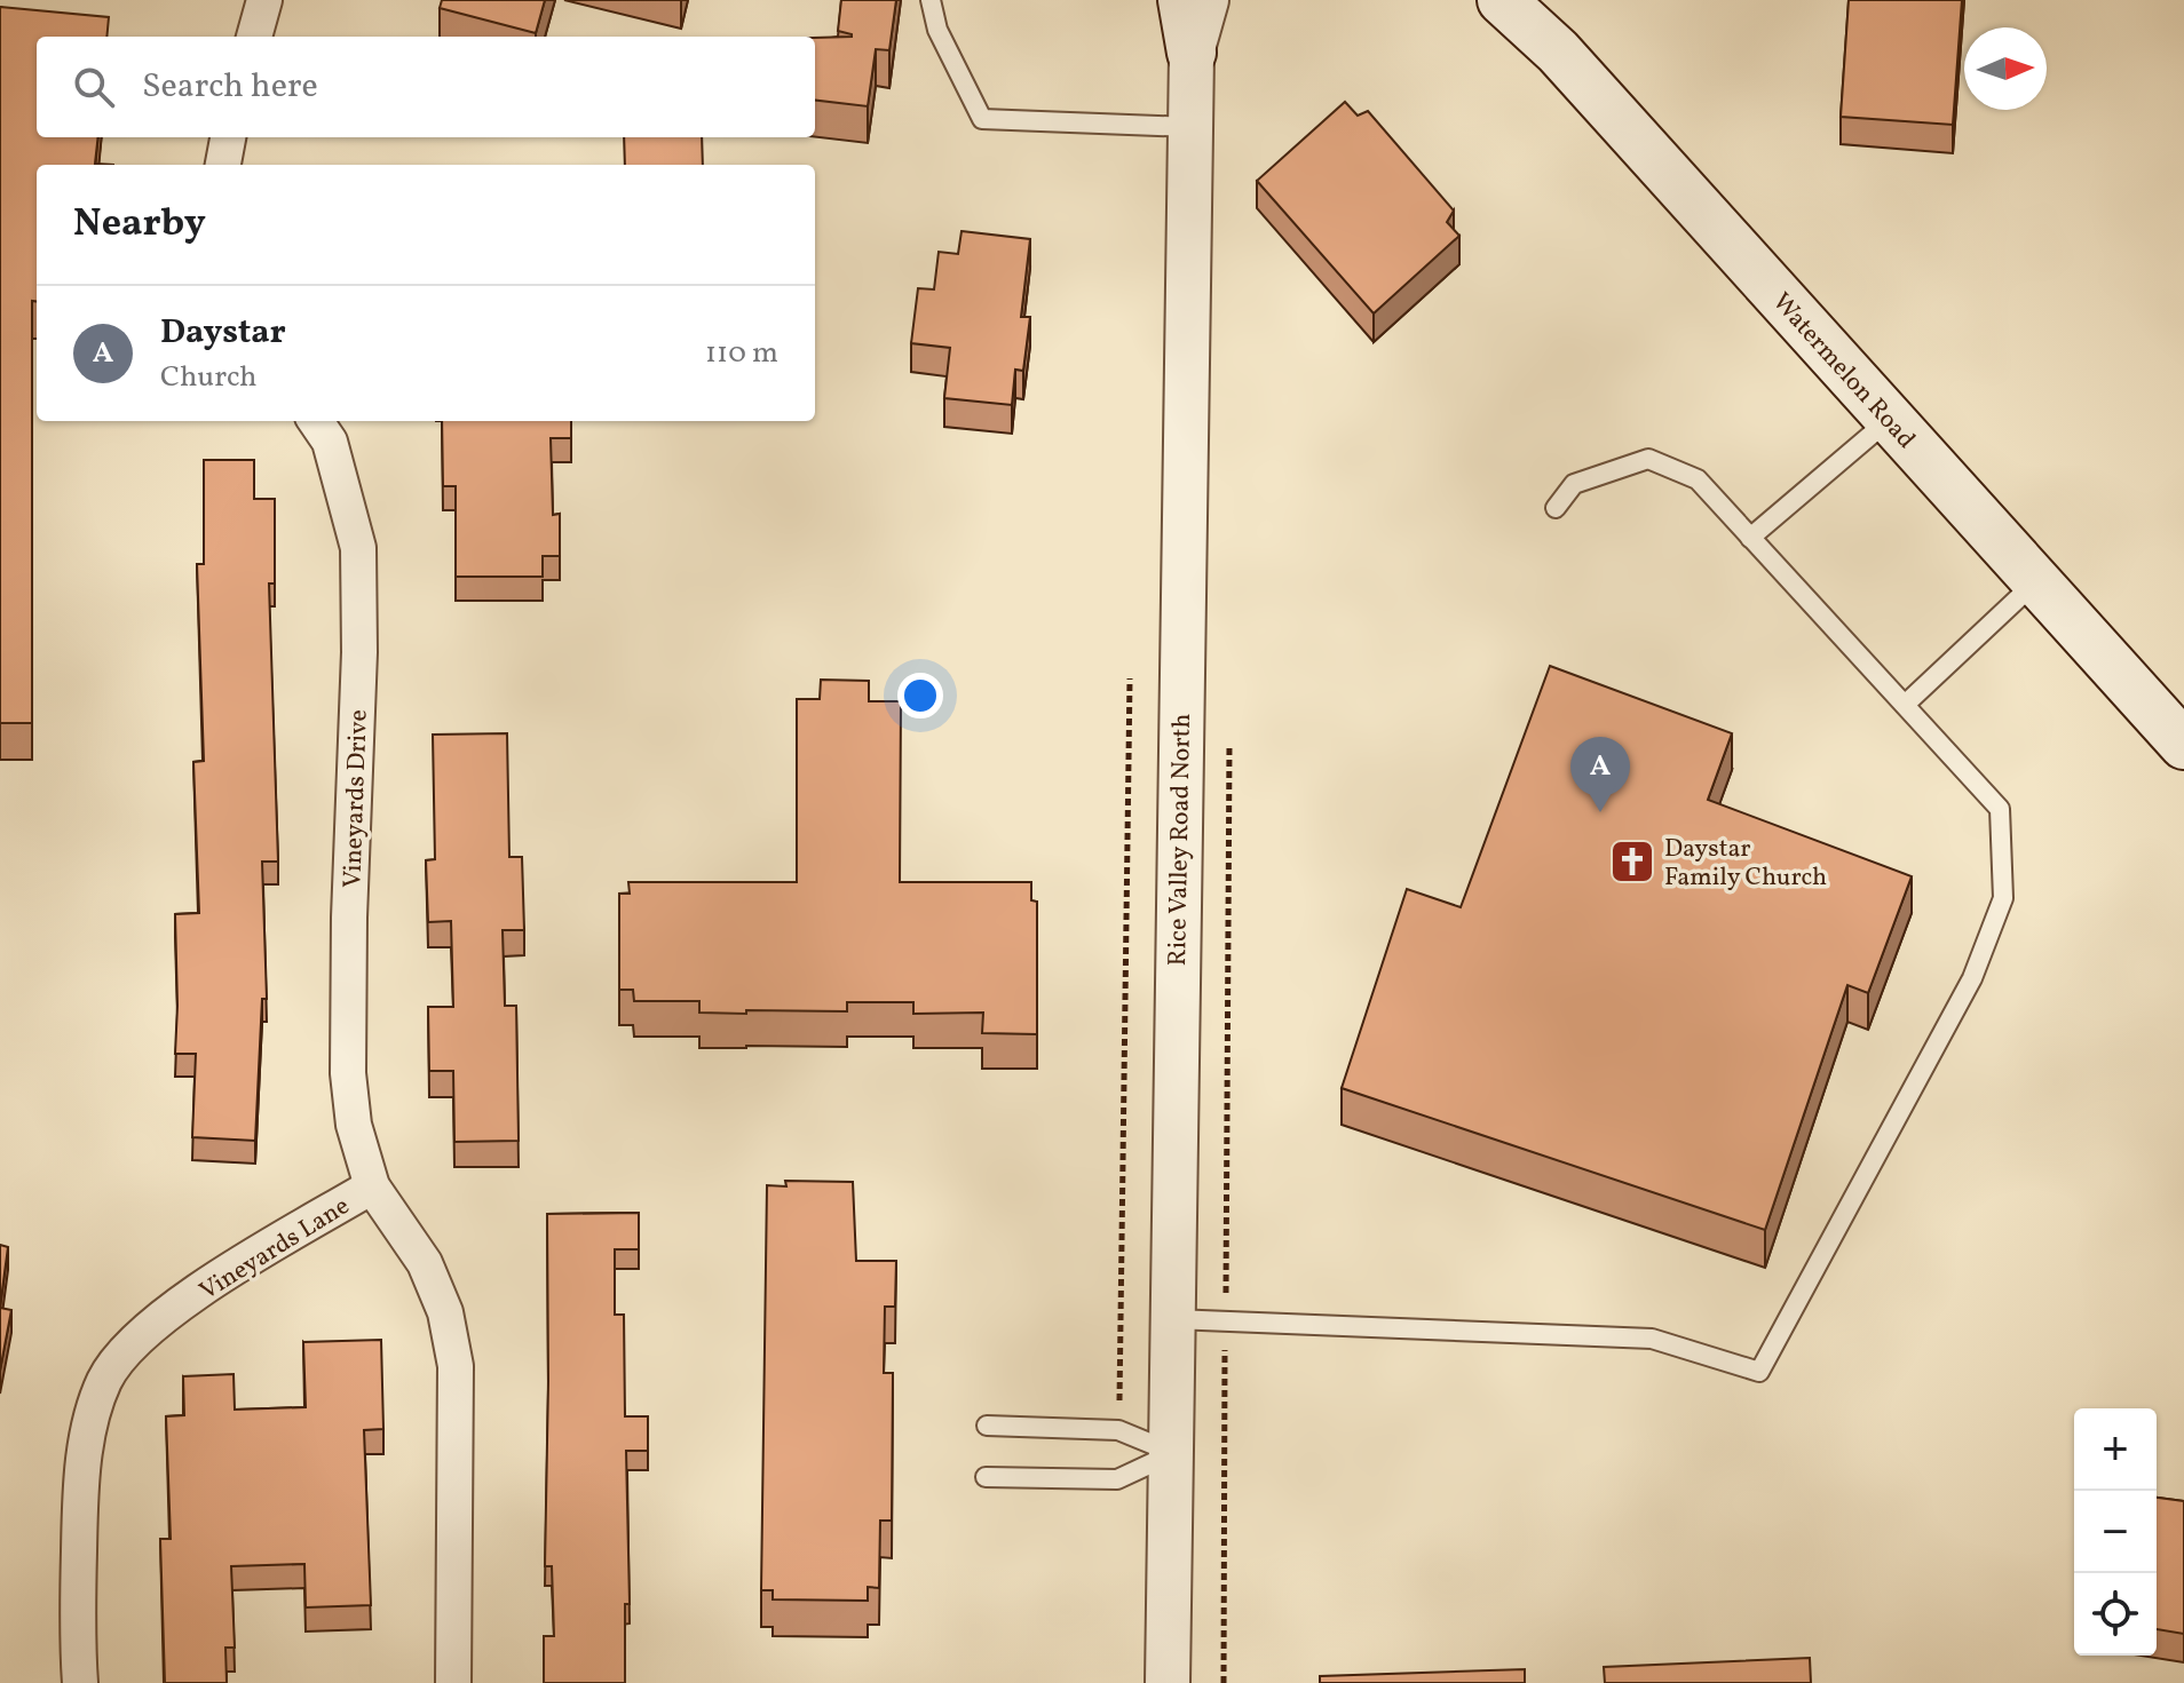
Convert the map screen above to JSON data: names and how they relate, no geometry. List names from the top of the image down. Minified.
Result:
{"streets":{"main road":["Watermelon Road"],"street":["Vineyards Drive","Rice Valley Road North","Vineyards Lane"]},"crossings":[["Vineyards Drive","Vineyards Lane"]],"places":{"church":["Daystar Family Church"]},"north":"right","page":{"search":"Search here","heading":"Nearby","list":[{"mark":"A","name":"Daystar","note":"Church","value":"110 m"}],"pins":"A","map_buttons":["+","−"]}}
